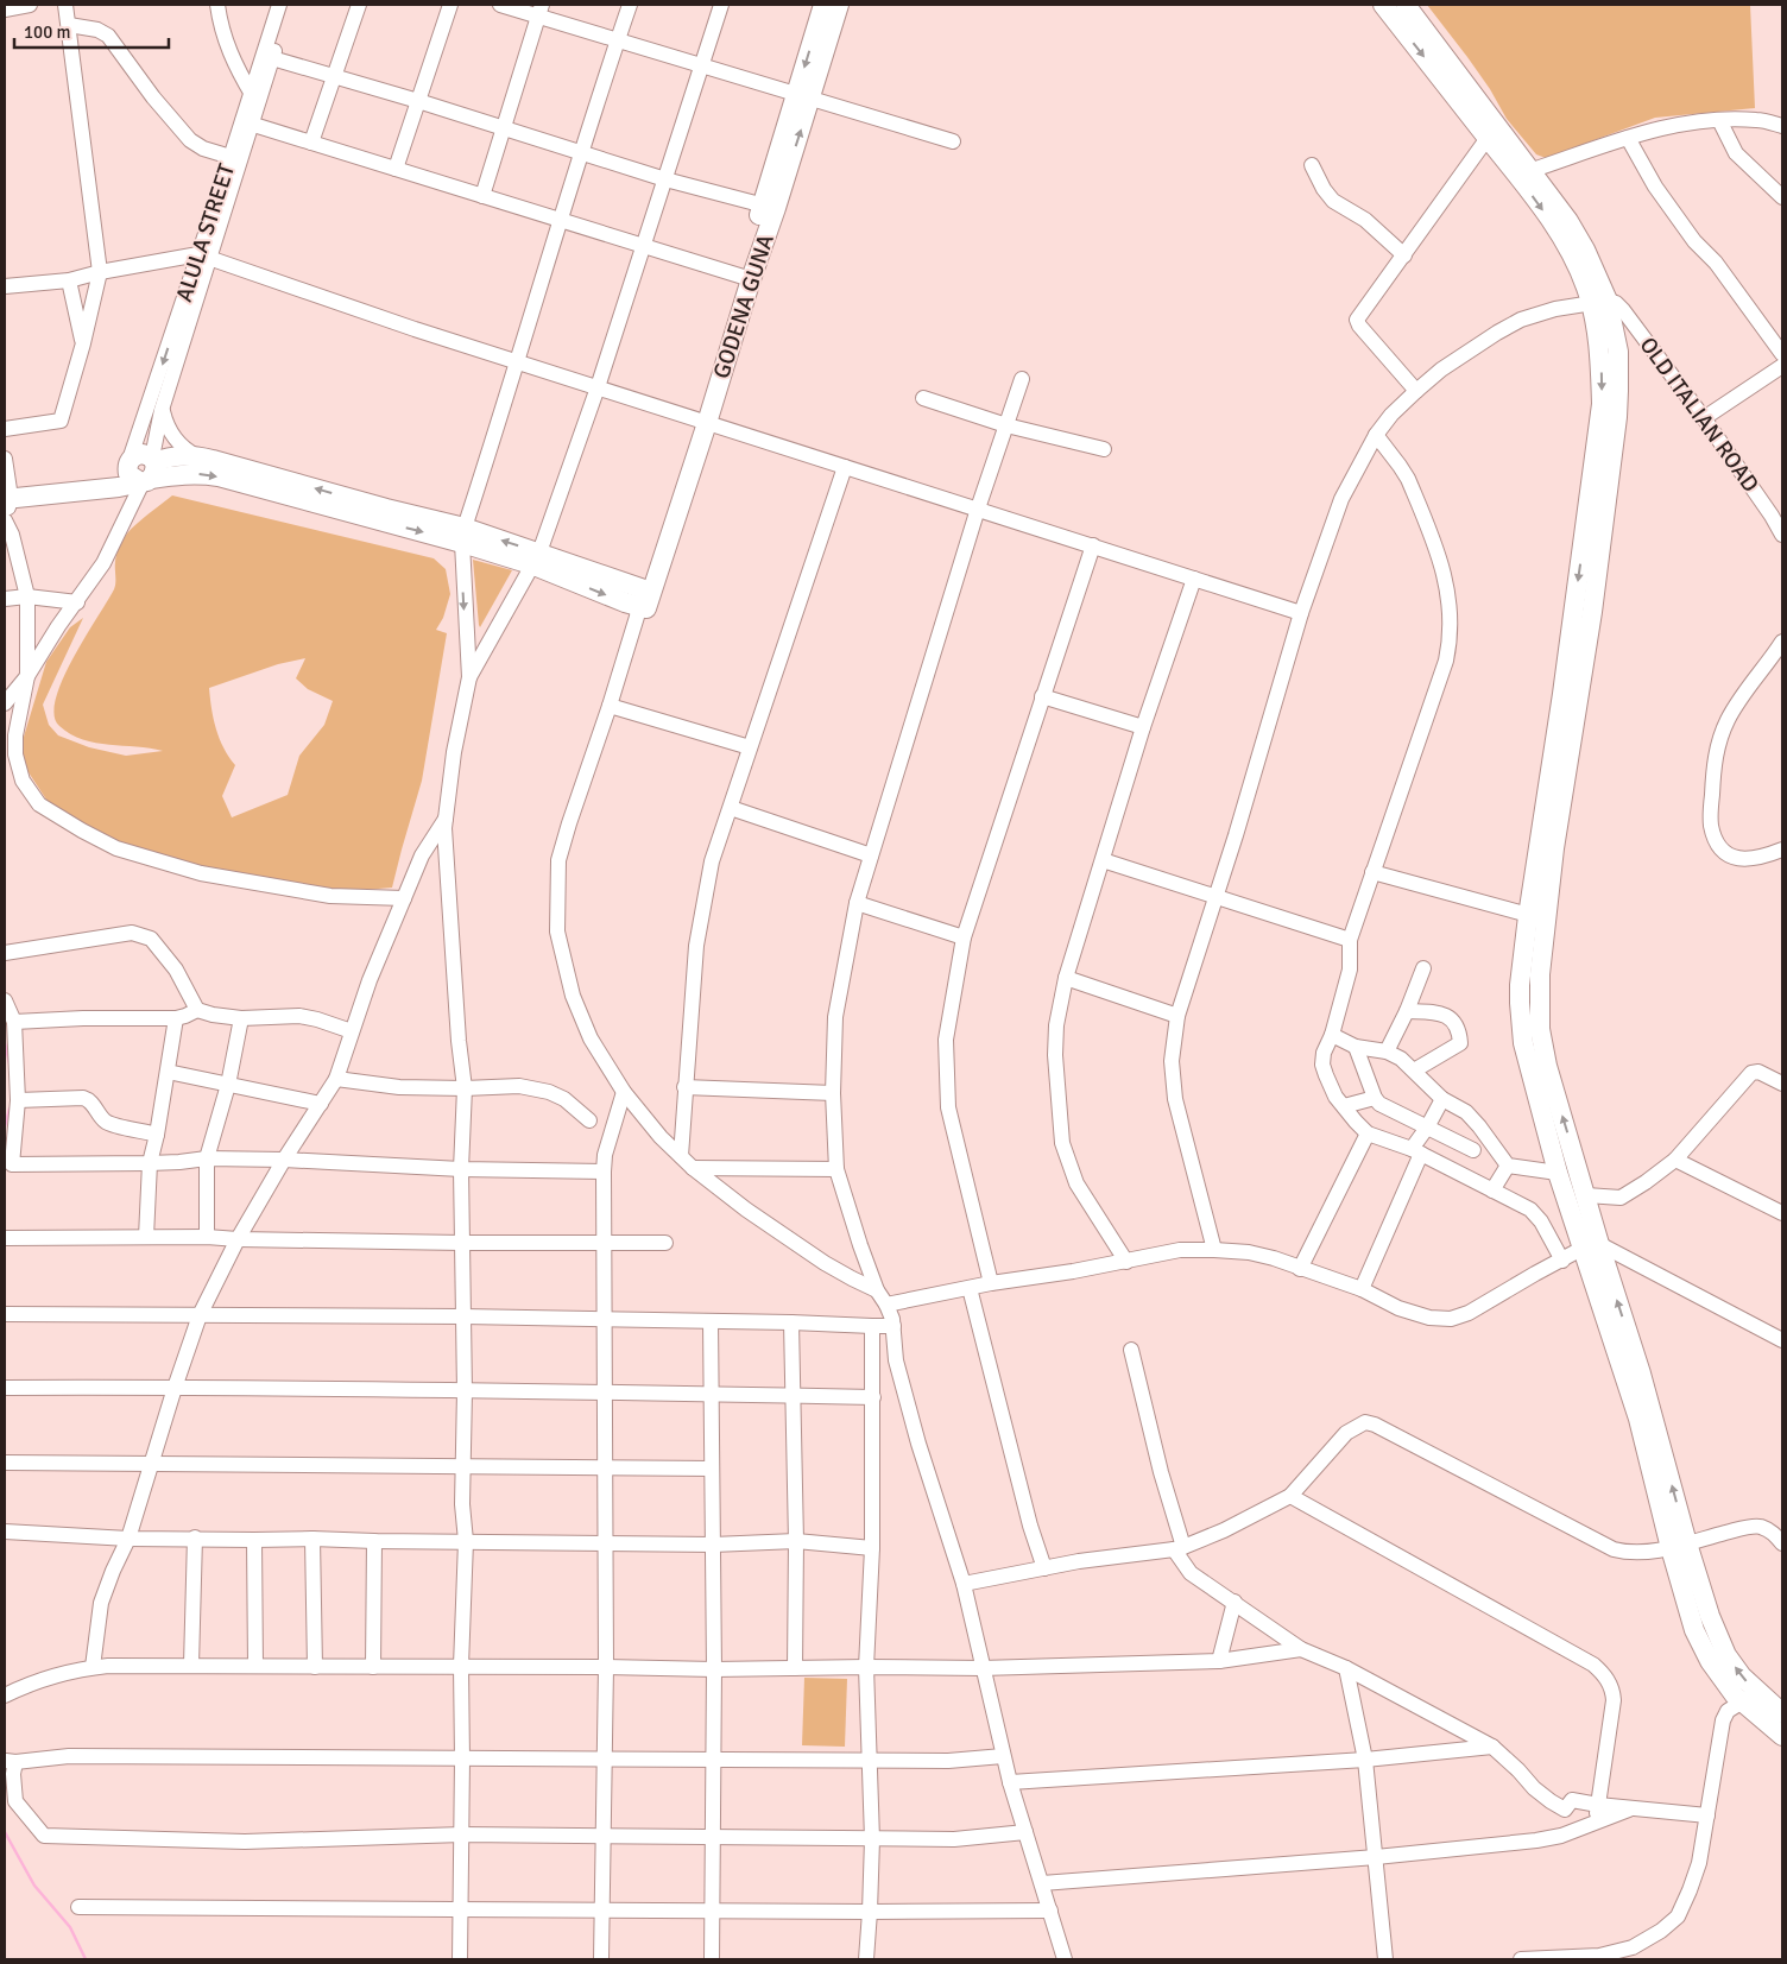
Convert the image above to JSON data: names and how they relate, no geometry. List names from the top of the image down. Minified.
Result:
{"streets":{"main road":["GODENA GUNA"],"street":["ALULA STREET","OLD ITALIAN ROAD"]},"scale_bar":"100 m"}
